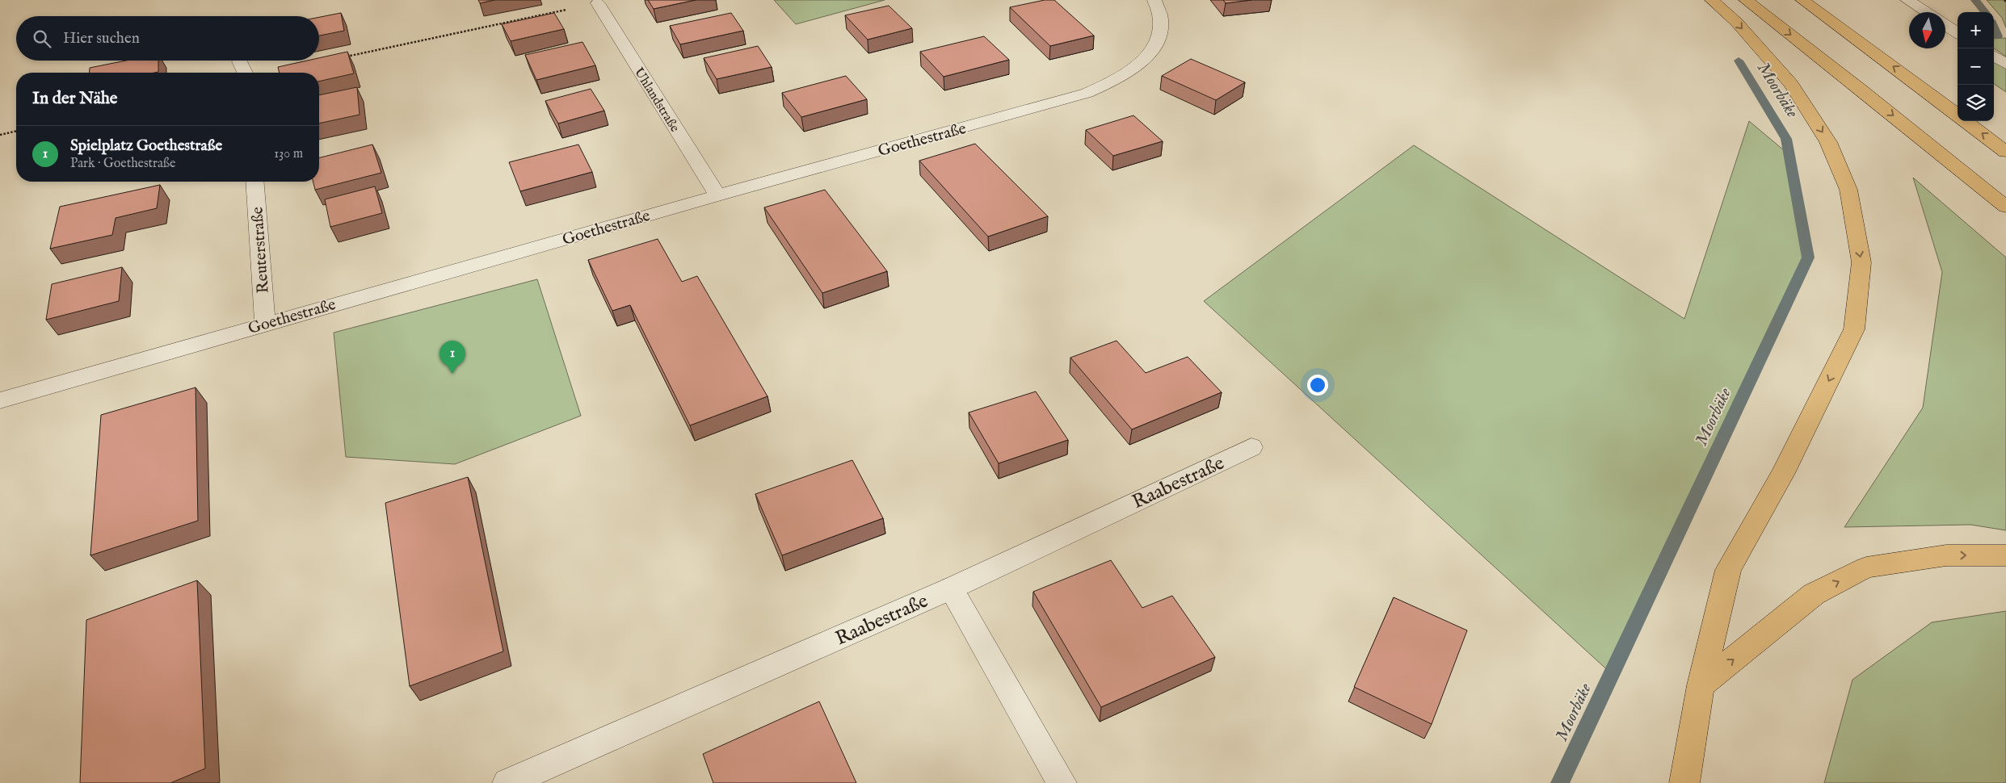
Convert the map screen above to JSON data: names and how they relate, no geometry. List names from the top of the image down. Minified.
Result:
{"streets":{"street":["Uhlandstraße","Goethestraße","Reuterstraße","Raabestraße"]},"crossings":[["Uhlandstraße","Goethestraße"],["Goethestraße","Reuterstraße"]],"water":["Moorbäke"],"north":"bottom","page":{"map_buttons":["+","−"],"search":"Hier suchen","heading":"In der Nähe","list":[{"mark":"1","name":"Spielplatz Goethestraße","note":"Park · Goethestraße","value":"130 m"}],"pins":"1"}}
